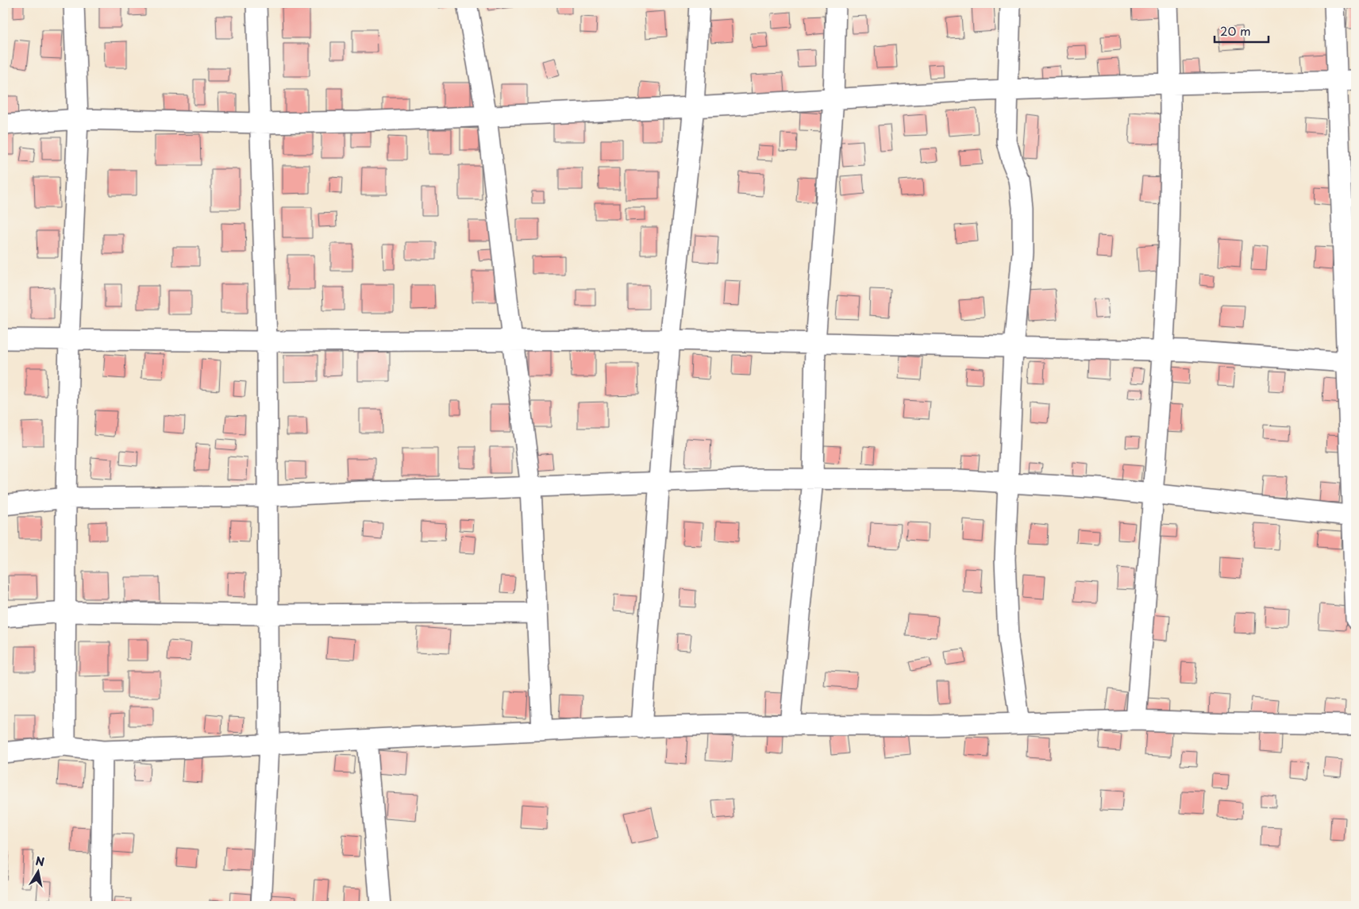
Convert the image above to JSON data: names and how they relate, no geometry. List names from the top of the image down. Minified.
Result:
{"scale_bar":"20 m","north":"top"}
